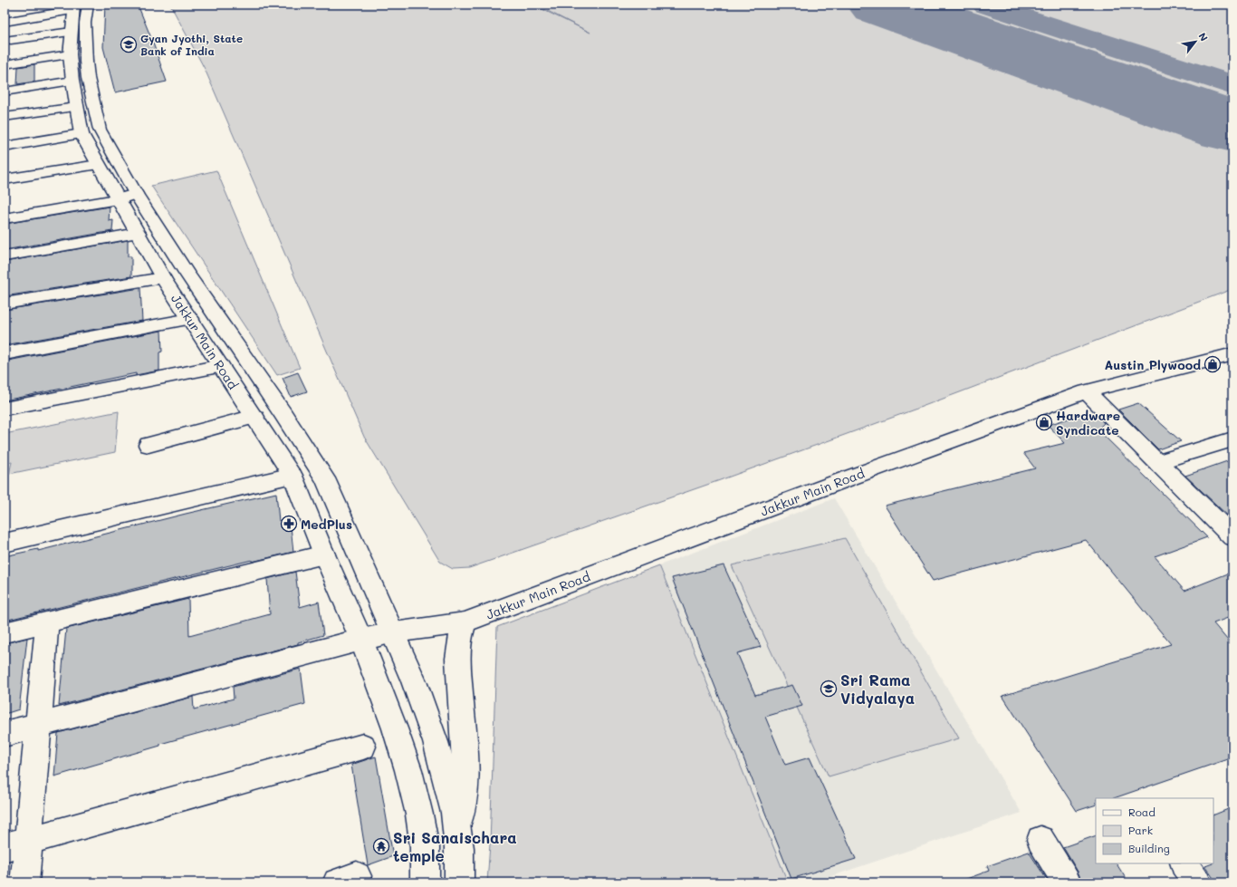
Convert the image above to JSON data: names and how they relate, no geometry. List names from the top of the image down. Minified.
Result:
{"streets":{"street":["Jakkur Main Road"]},"places":{"school or university":["Gyan Jyothi, State Bank of India","Sri Rama Vidyalaya"],"shop":["Austin Plywood","Hardware Syndicate"],"pharmacy":["MedPlus"],"temple":["Sri Sanaischara temple"]},"legend":["Road","Park","Building"],"north":"top right"}
